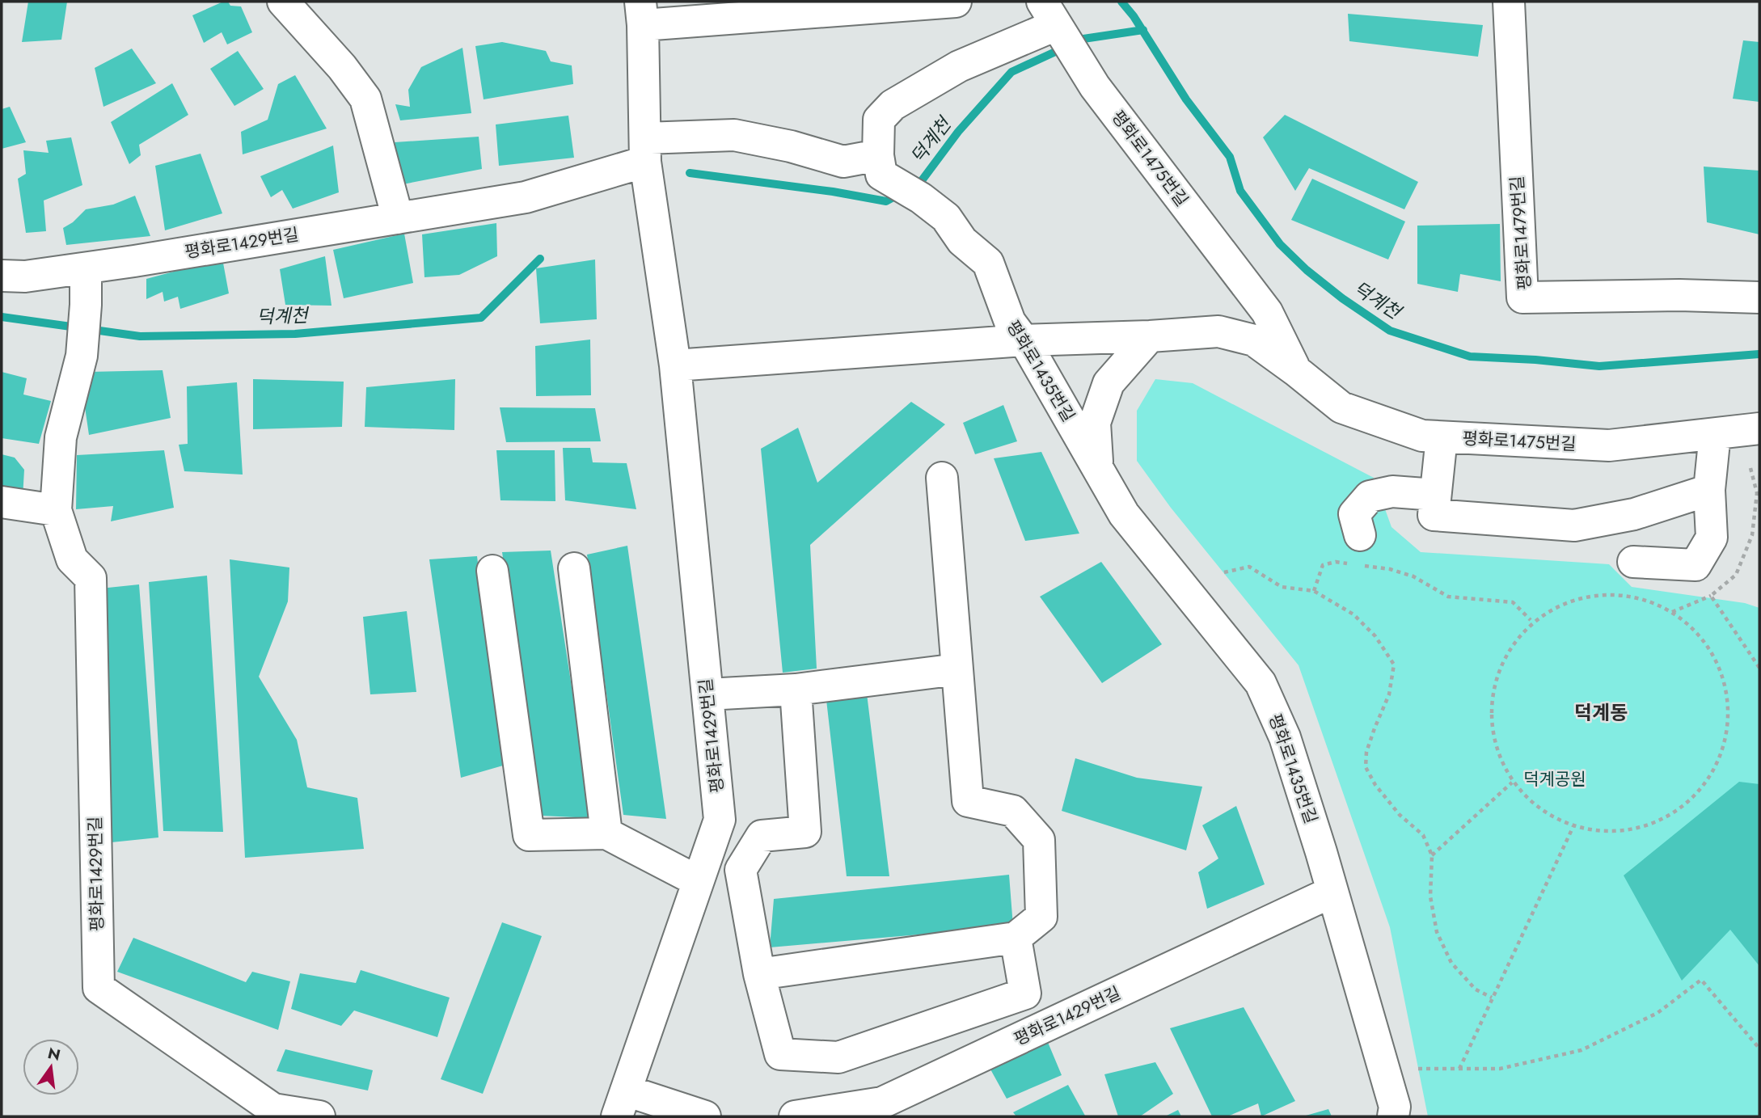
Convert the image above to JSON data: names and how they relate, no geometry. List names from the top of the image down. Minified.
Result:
{"streets":{"street":["평화로1475번길","평화로1479번길","평화로1429번길","평화로1435번길"]},"crossings":[["평화로1475번길","평화로1435번길"],["평화로1429번길","평화로1435번길"]],"districts":["덕계동"],"water":["덕계천"],"parks":["덕계공원"],"north":"top"}
